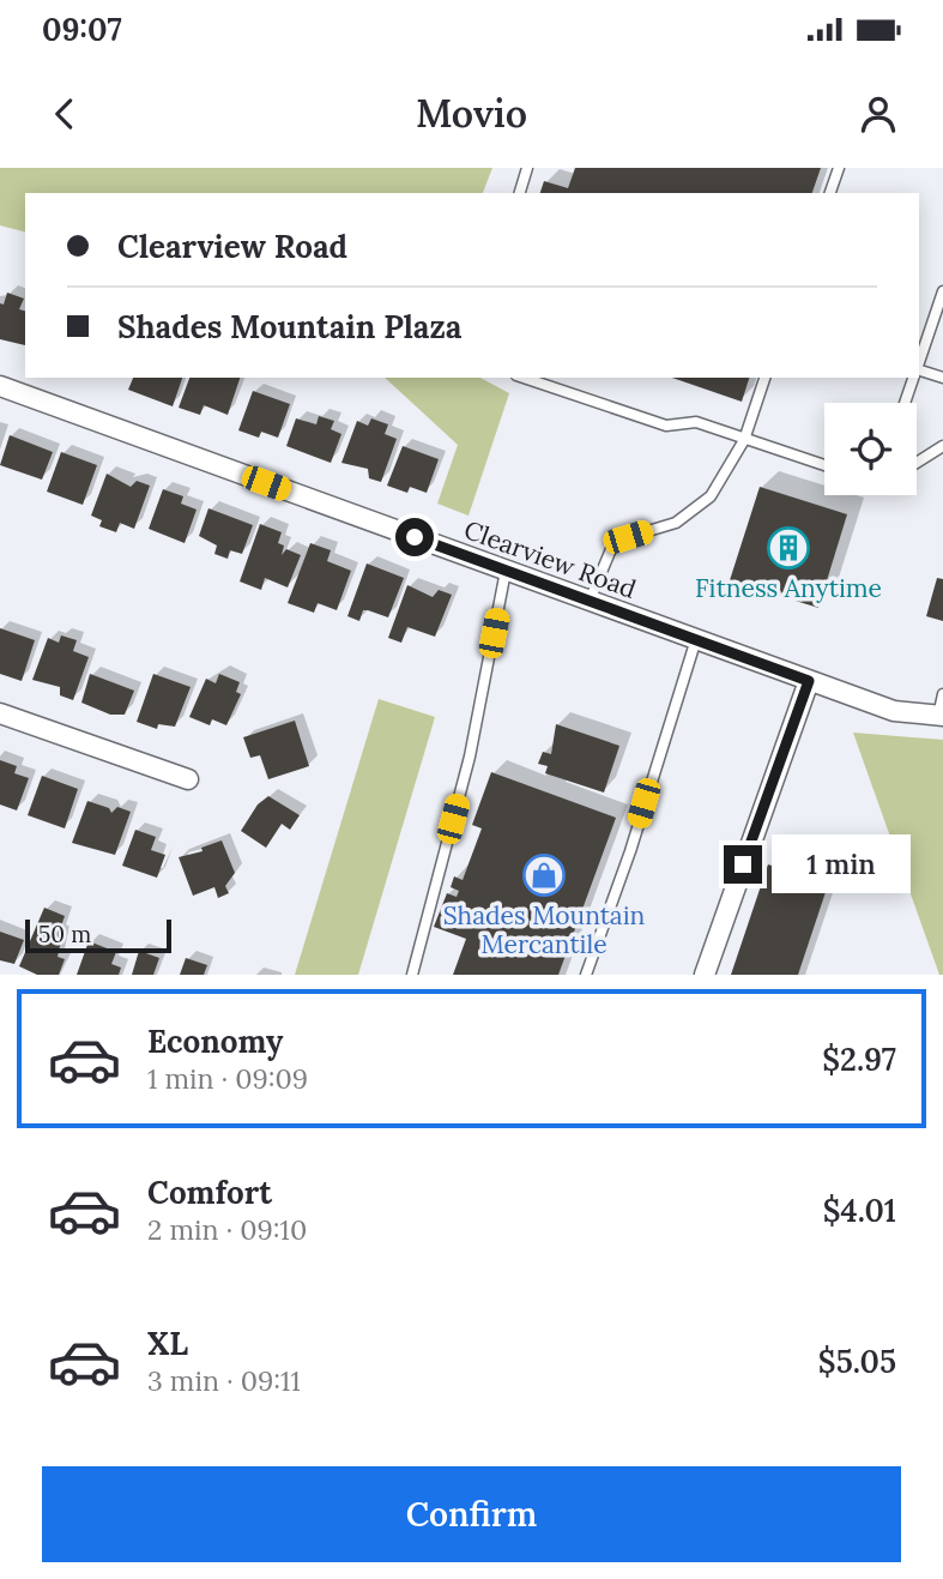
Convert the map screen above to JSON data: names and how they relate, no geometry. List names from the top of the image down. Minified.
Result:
{"streets":{"street":["Clearview Road"]},"places":{"building":["Fitness Anytime"],"shop":["Shades Mountain Mercantile"]},"scale_bar":"50 m","page":{"status":"09:07","header":"Movio","banner":["Clearview Road","Shades Mountain Plaza"],"bubble":"1 min","scale":"50 m","list":[{"name":"Economy","note":"1 min · 09:09","value":"$2.97"},{"name":"Comfort","note":"2 min · 09:10","value":"$4.01"},{"name":"XL","note":"3 min · 09:11","value":"$5.05"}],"buttons":"Confirm"}}
